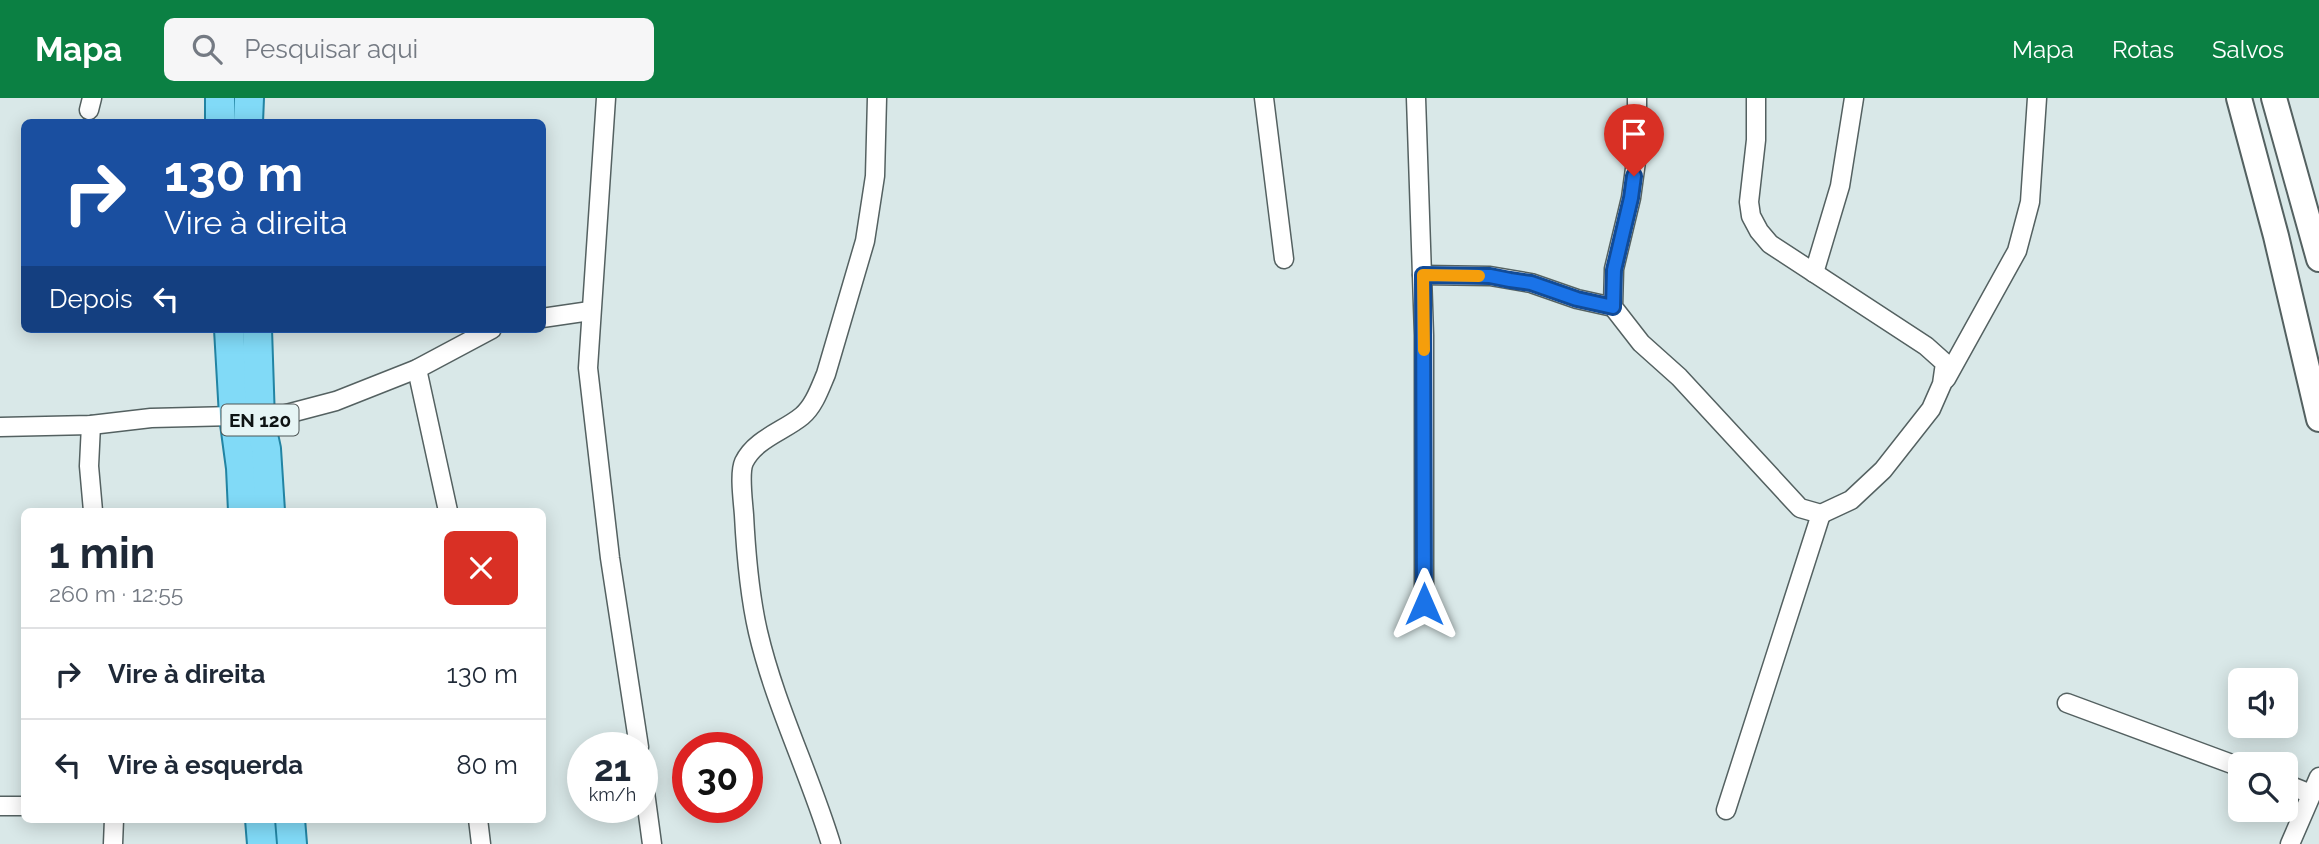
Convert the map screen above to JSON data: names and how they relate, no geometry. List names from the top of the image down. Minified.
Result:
{"streets":{"main road":["EN 120"]},"page":{"header":"Mapa","search":"Pesquisar aqui","nav":["Mapa","Rotas","Salvos"],"turn":["130 m","Vire à direita"],"then":"Depois","heading":["1 min","260 m · 12:55"],"list":[{"name":"Vire à direita","value":"130 m"},{"name":"Vire à esquerda","value":"80 m"}],"speed":"21 km/h","limit":"30"}}
